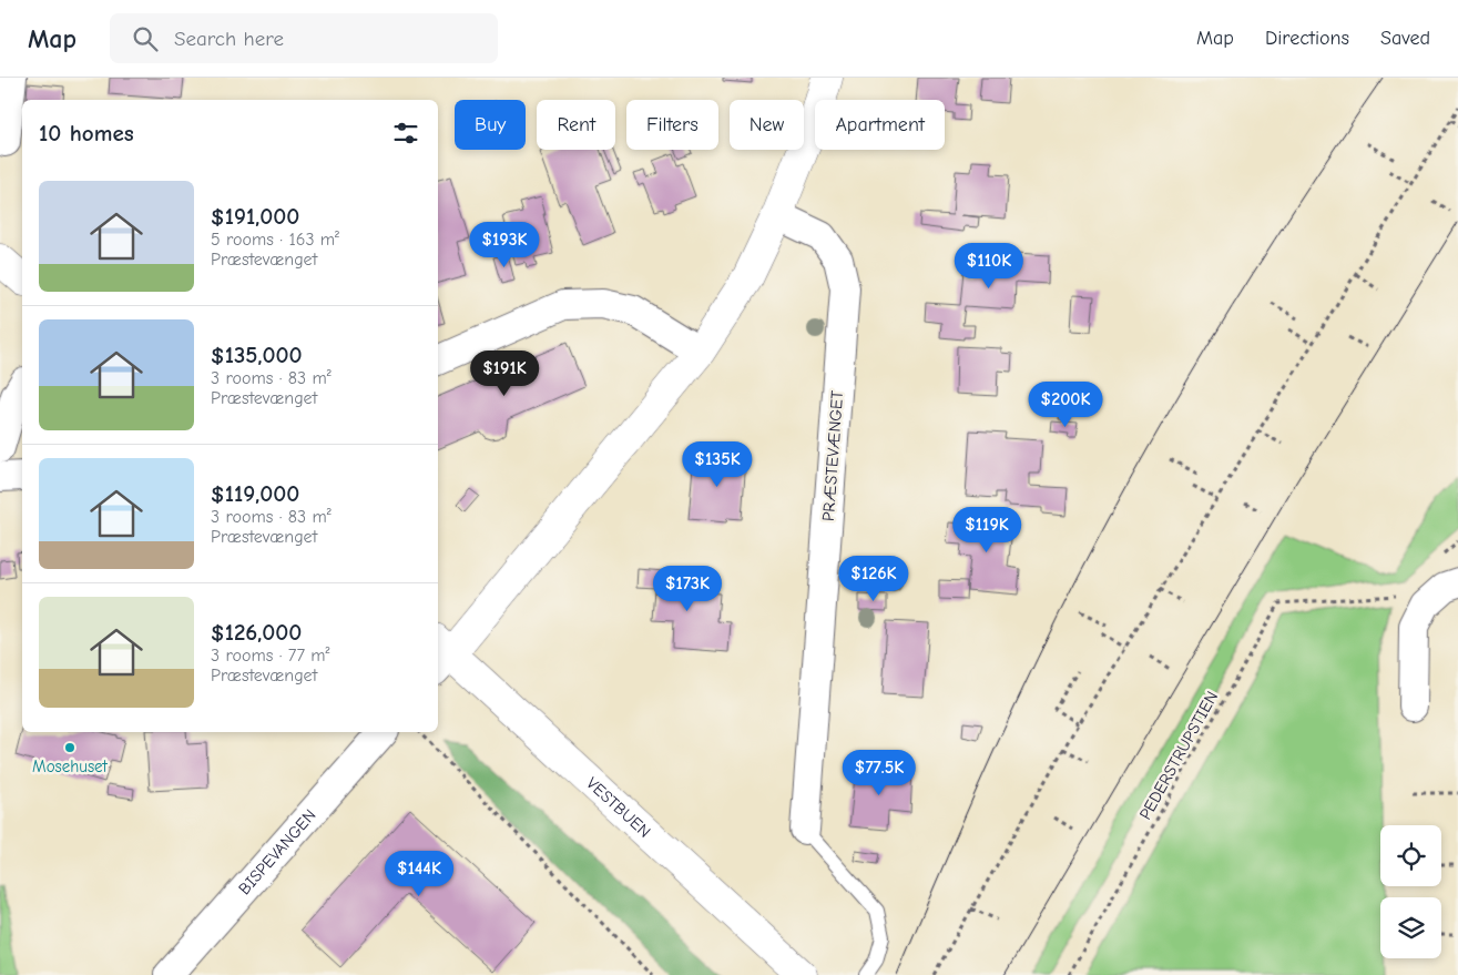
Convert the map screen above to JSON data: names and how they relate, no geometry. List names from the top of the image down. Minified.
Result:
{"streets":{"street":["PRÆSTEVÆNGET","VESTBUEN","BISPEVANGEN"],"path":["PEDERSTRUPSTIEN"]},"places":["Mosehuset"],"page":{"header":"Map","search":"Search here","nav":["Map","Directions","Saved"],"chip":["Buy","Rent","Filters","New","Apartment"],"heading":"10 homes","list":[{"name":"$191,000","note":"5 rooms · 163 m² · Præstevænget"},{"name":"$135,000","note":"3 rooms · 83 m² · Præstevænget"},{"name":"$119,000","note":"3 rooms · 83 m² · Præstevænget"},{"name":"$126,000","note":"3 rooms · 77 m² · Præstevænget"}],"price":["$193K","$110K","$191K","$200K","$135K","$119K","$126K","$173K","$77.5K","$144K"]}}
